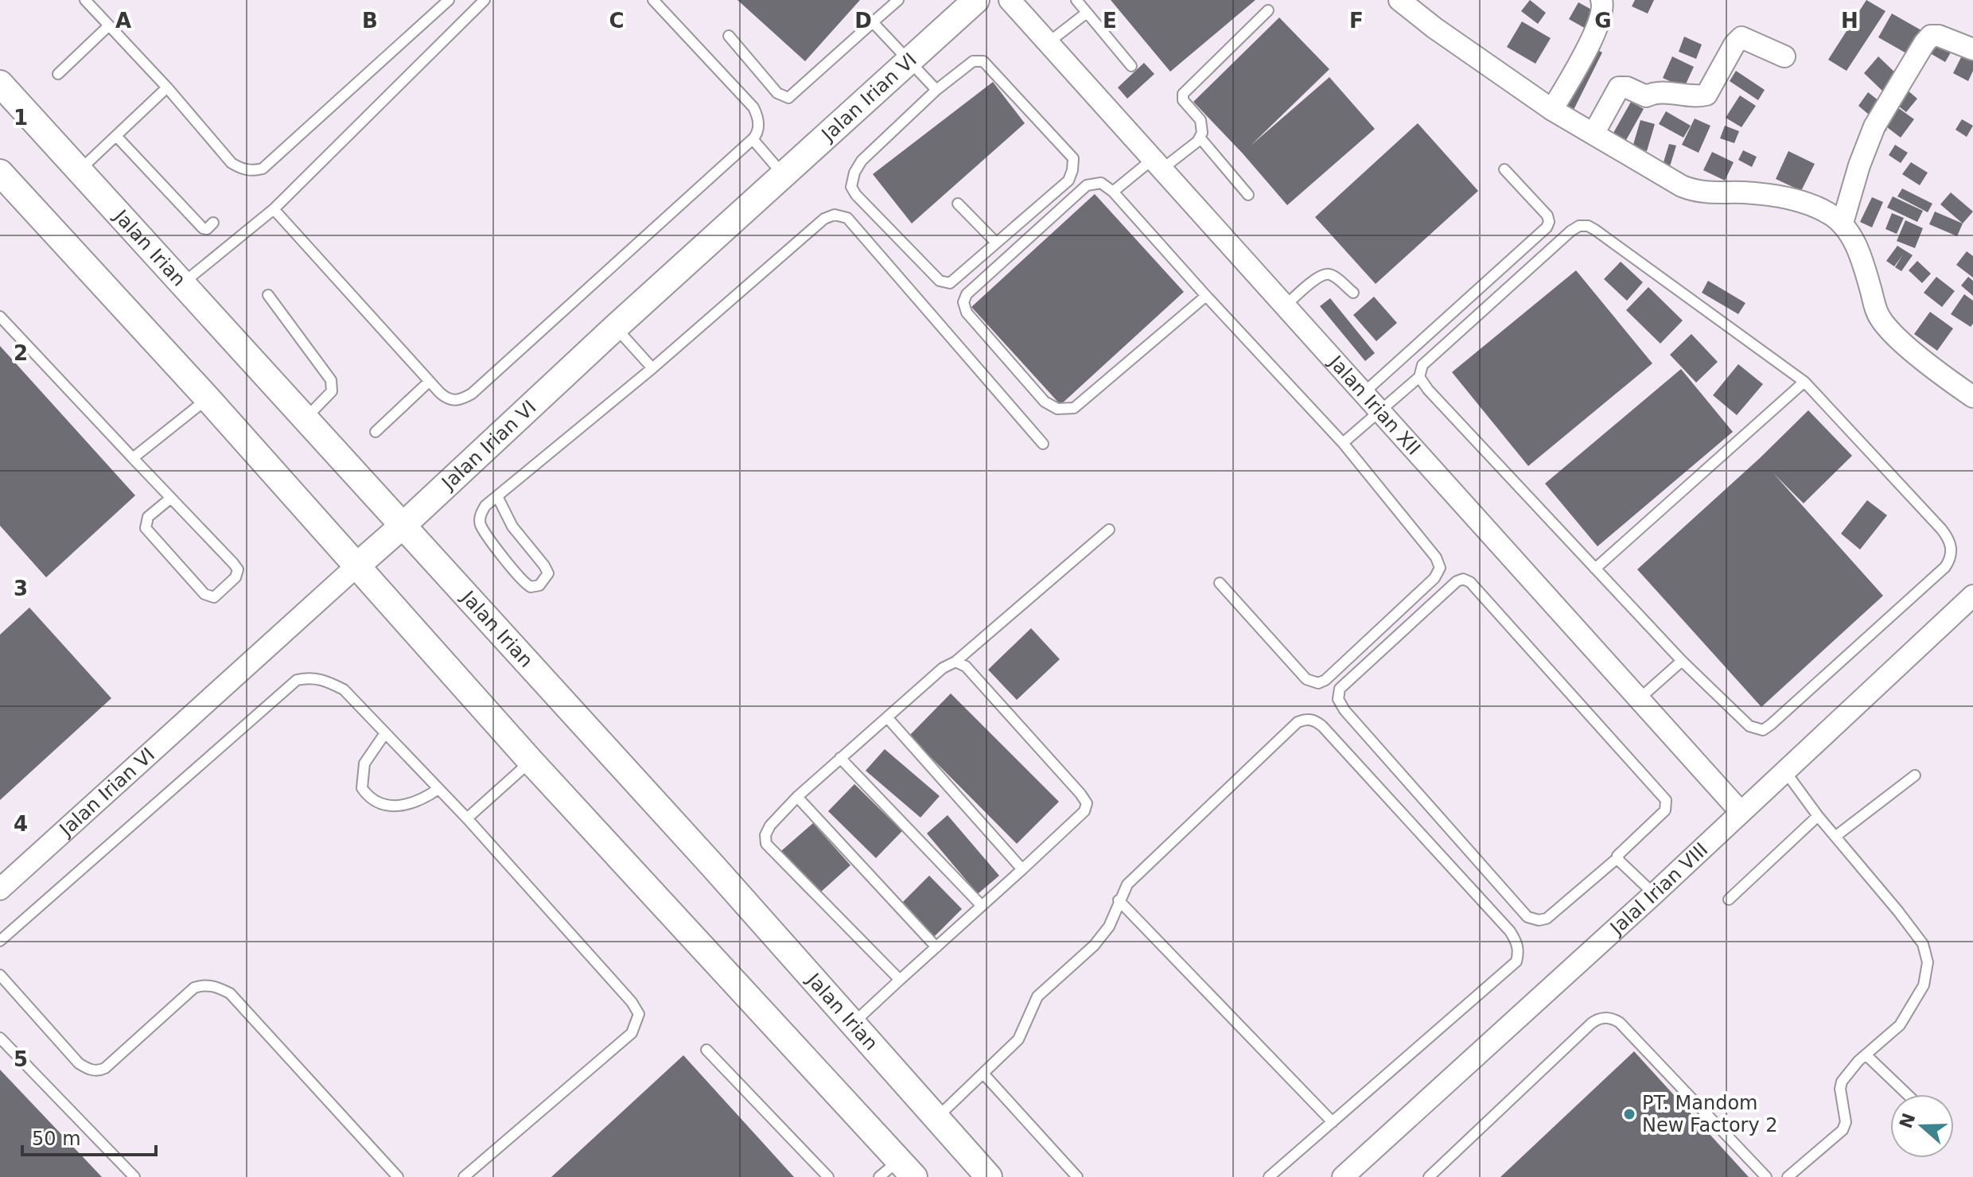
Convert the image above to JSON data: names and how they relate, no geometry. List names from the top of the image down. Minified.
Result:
{"streets":{"street":["Jalan Irian VI","Jalan Irian","Jalan Irian XII","Jalal Irian VIII"]},"crossings":[["Jalan Irian VI","Jalan Irian"],["Jalan Irian XII","Jalal Irian VIII"]],"places":["PT. Mandom New Factory 2"],"scale_bar":"50 m","north":"left","grid":{"columns":["A","B","C","D","E","F","G","H"],"rows":["1","2","3","4","5"]}}
